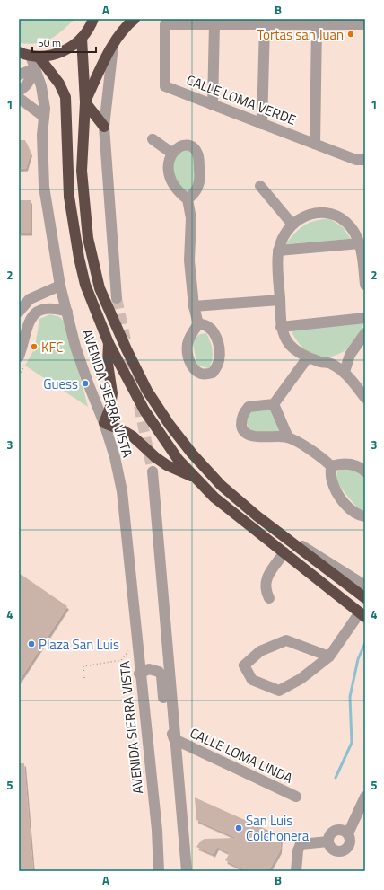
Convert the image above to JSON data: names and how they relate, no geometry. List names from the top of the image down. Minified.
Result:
{"streets":{"street":["CALLE LOMA VERDE","AVENIDA SIERRA VISTA","CALLE LOMA LINDA"]},"places":["Tortas san Juan","KFC","Guess","Plaza San Luis","San Luis Colchonera"],"scale_bar":"50 m","grid":{"columns":["A","B"],"rows":["1","2","3","4","5"]}}
